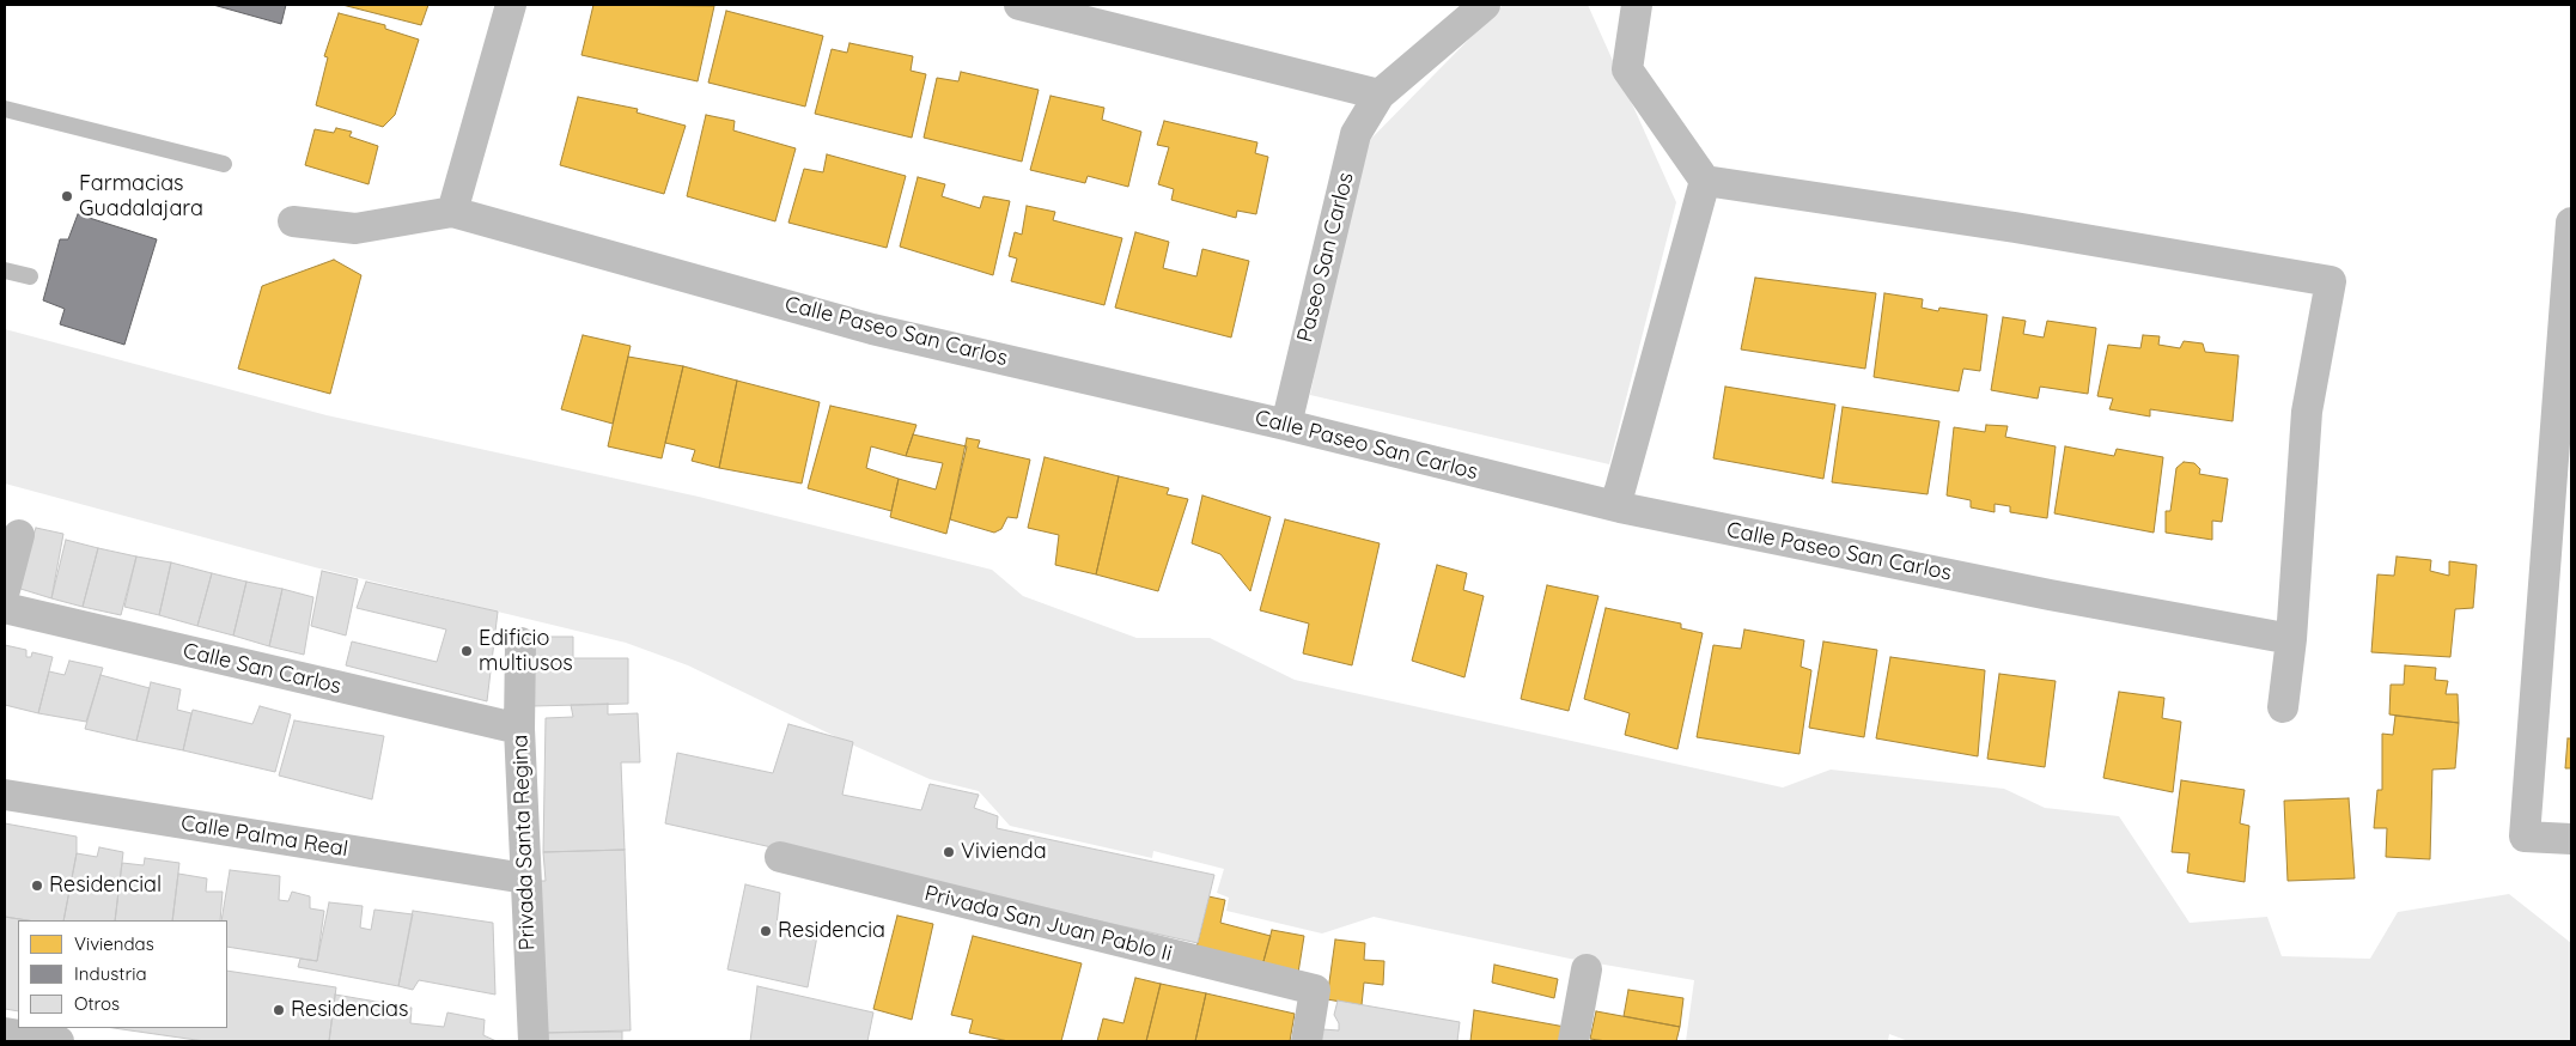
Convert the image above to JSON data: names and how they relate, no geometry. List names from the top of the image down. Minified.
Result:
{"streets":{"street":["Paseo San Carlos","Calle Paseo San Carlos","Calle San Carlos","Calle Palma Real","Privada Santa Regina","Privada San Juan Pablo Ii"]},"crossings":[["Paseo San Carlos","Calle Paseo San Carlos"],["Calle San Carlos","Privada Santa Regina"],["Calle Palma Real","Privada Santa Regina"]],"places":["Farmacias Guadalajara","Edificio multiusos","Vivienda","Residencial","Residencia","Residencias"],"legend":["Viviendas","Industria","Otros"]}
